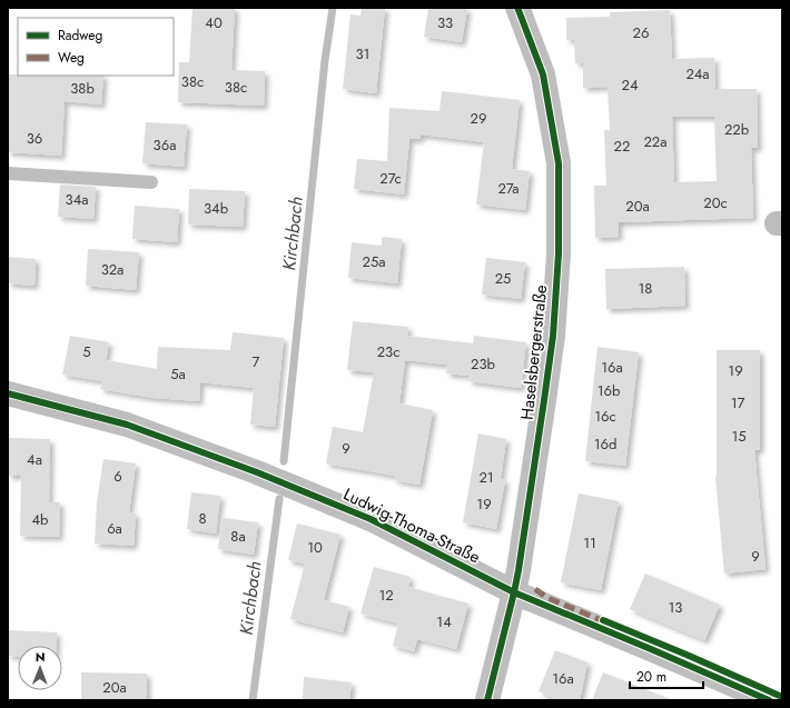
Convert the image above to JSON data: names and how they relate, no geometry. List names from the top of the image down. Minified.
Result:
{"streets":{"street":["Haselsbergerstraße","Ludwig-Thoma-Straße"]},"crossings":[["Haselsbergerstraße","Ludwig-Thoma-Straße"]],"water":["Kirchbach"],"house_numbers":["40","33","26","31","24a","38c","24","38c","38b","29","22b","36","22a","36a","22","27c","27a","34a","20c","20a","34b","25a","32a","25","18","5","23c","7","23b","16a","19","5a","16b","17","16c","15","16d","9","4a","6","21","19","8","4b","6a","8a","11","10","9","12","13","14","16a","20a"],"legend":["Radweg","Weg"],"scale_bar":"20 m","north":"top"}
